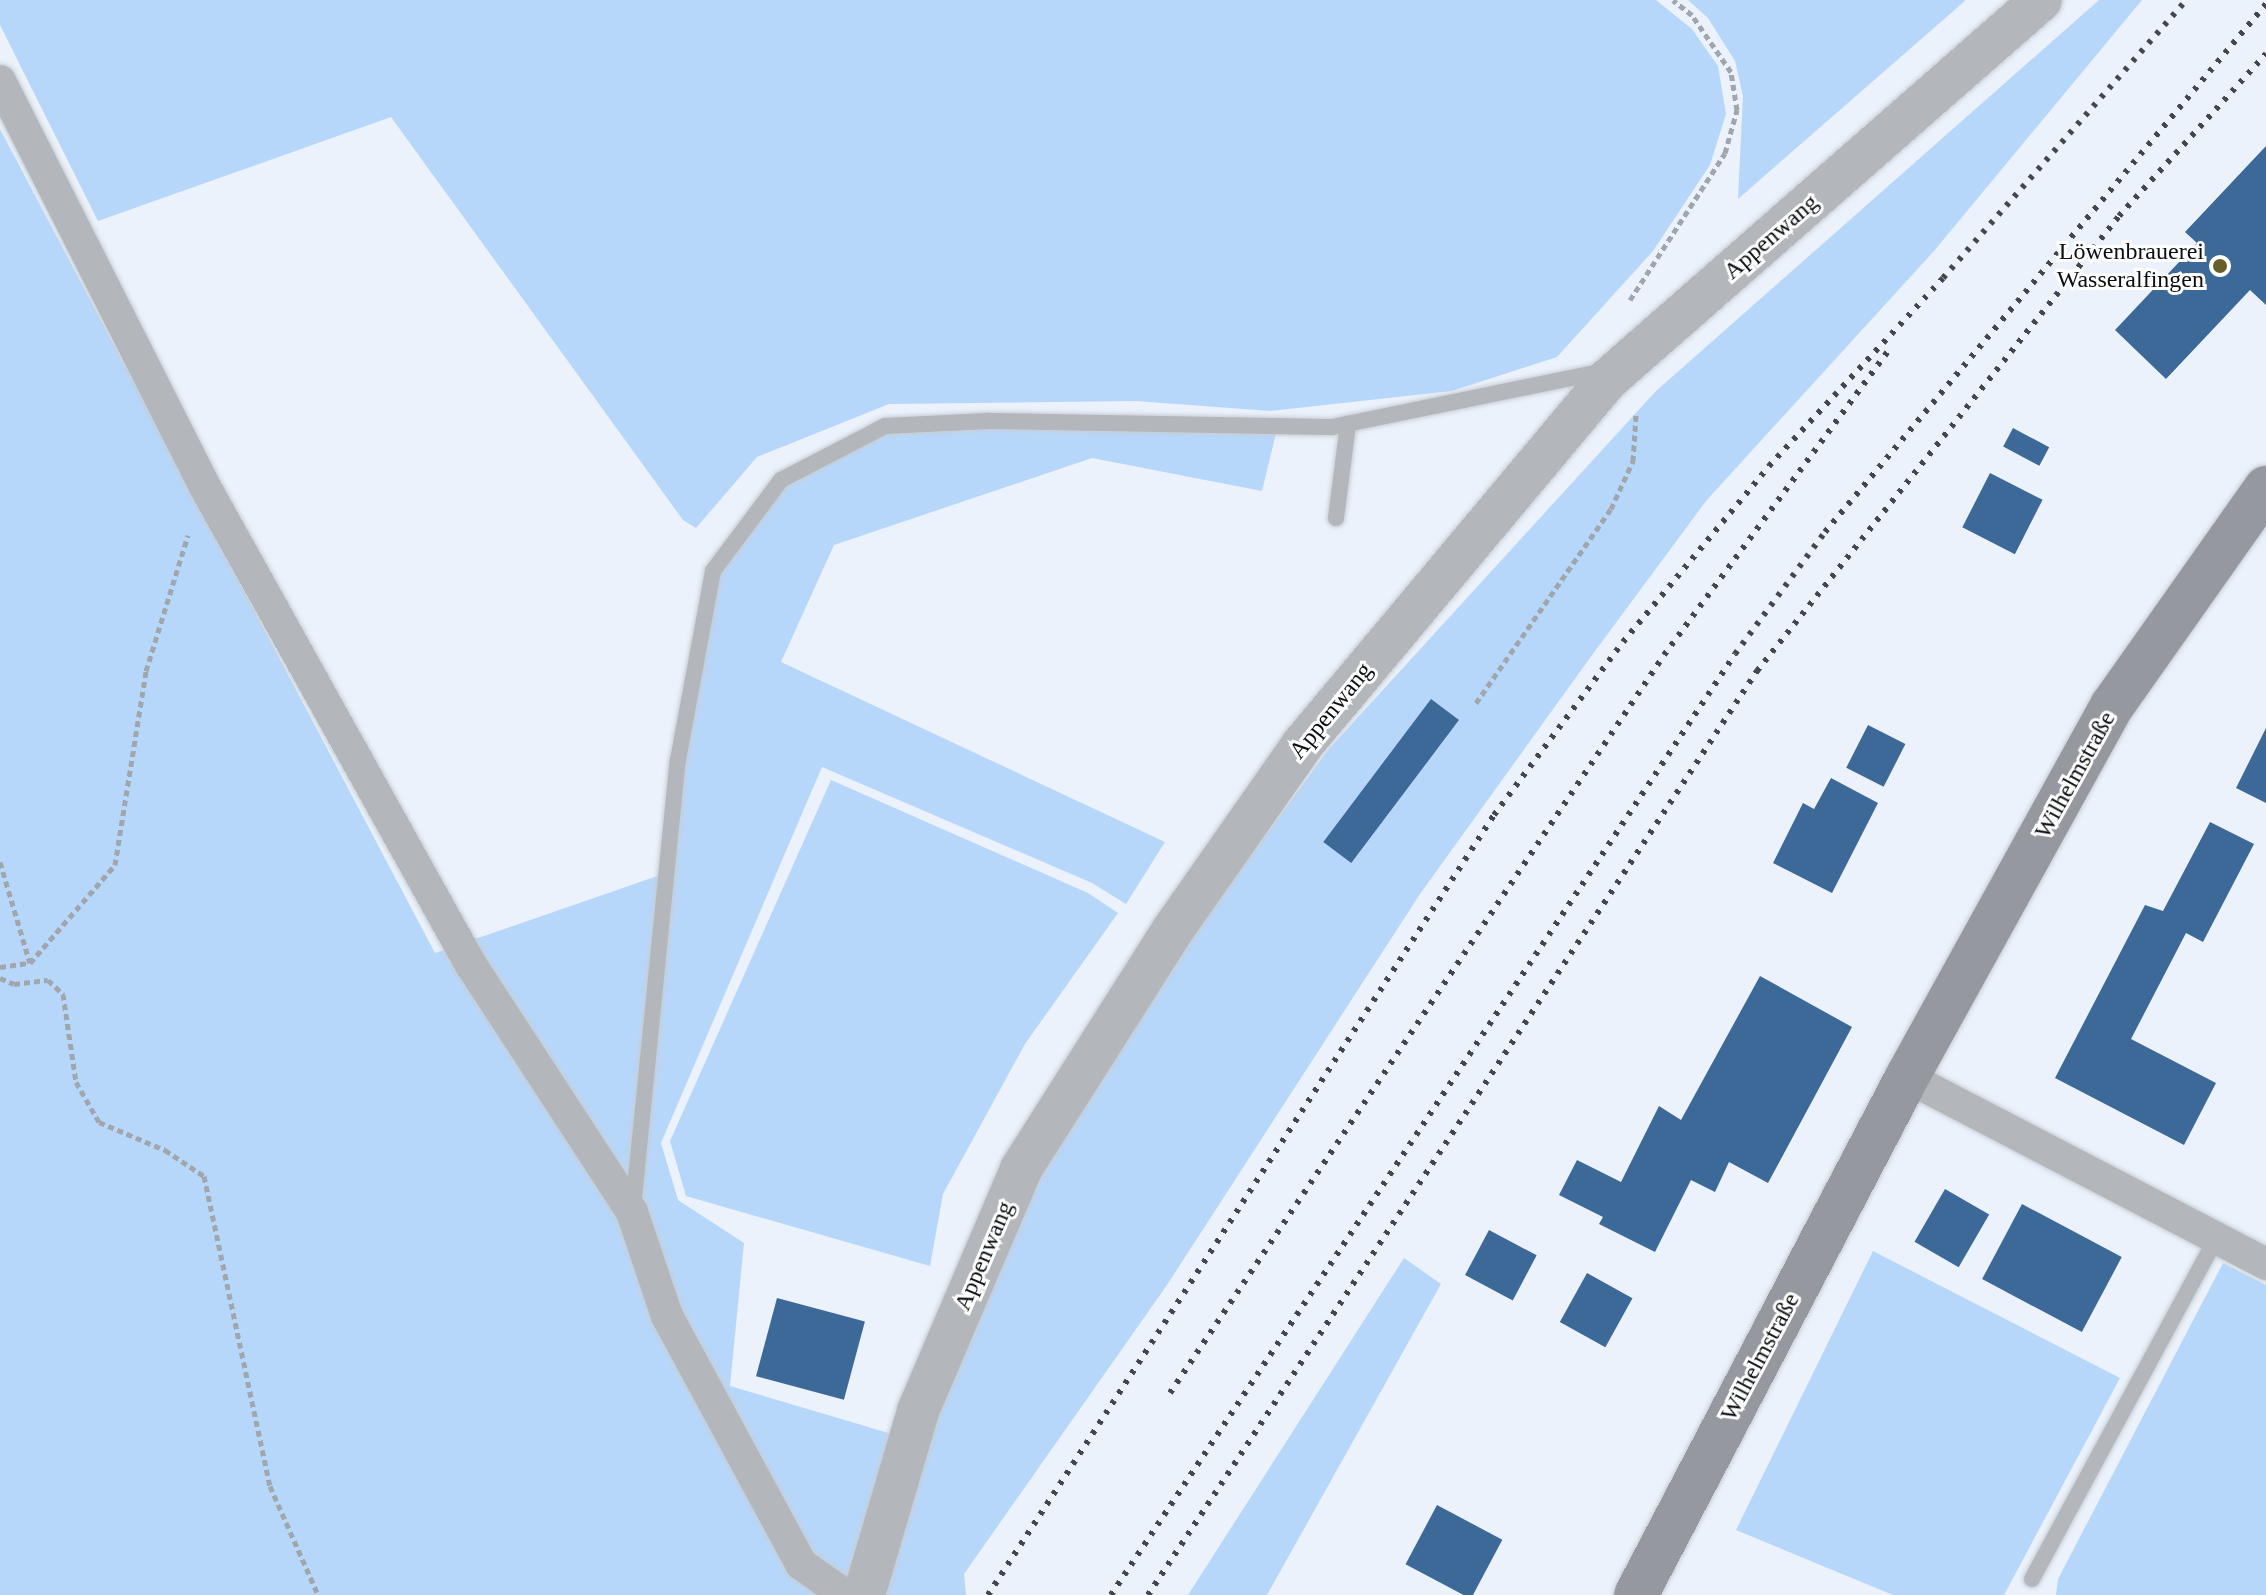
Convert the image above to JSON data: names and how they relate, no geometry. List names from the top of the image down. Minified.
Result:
{"streets":{"main road":["Wilhelmstraße"],"street":["Appenwang"]},"places":["Löwenbrauerei Wasseralfingen"]}
